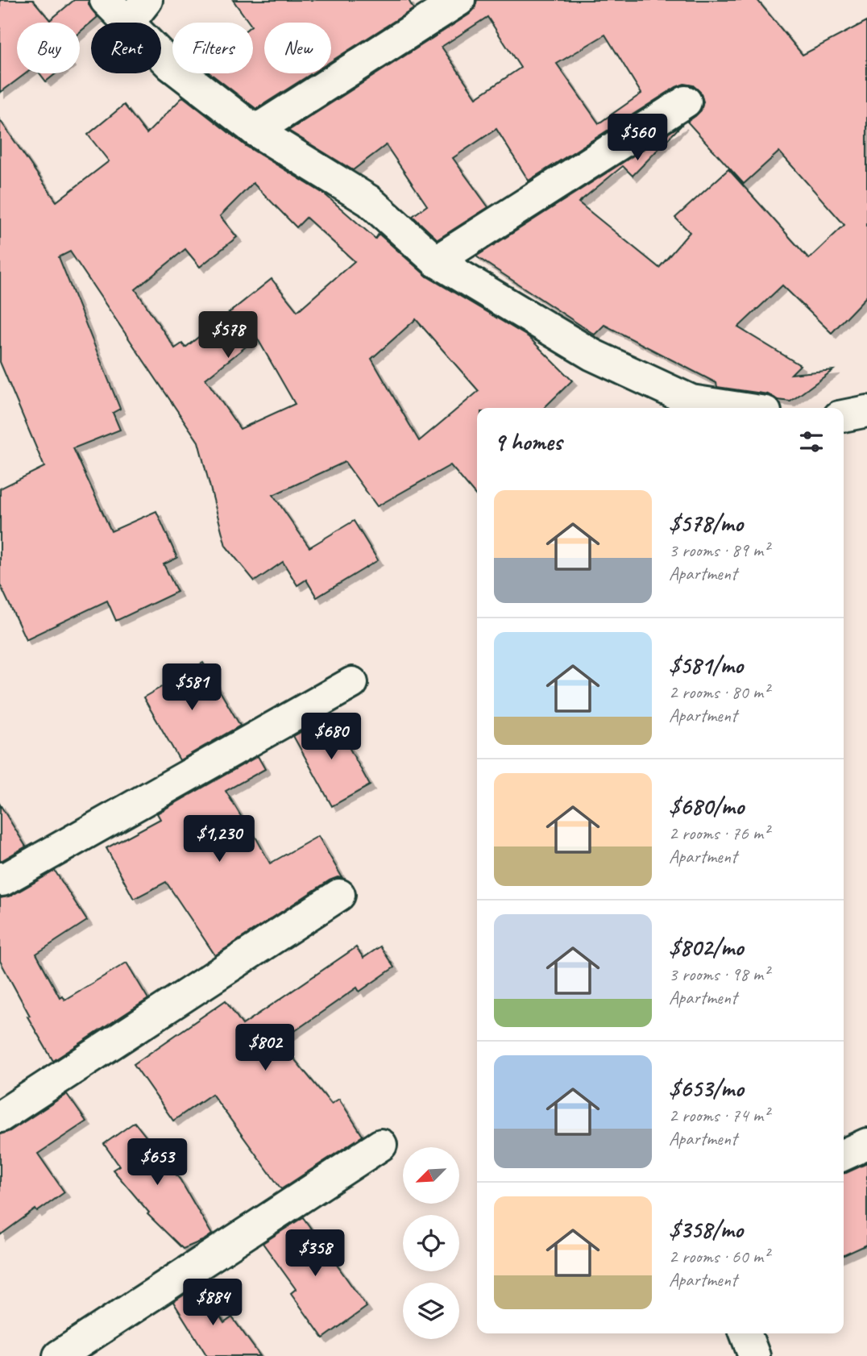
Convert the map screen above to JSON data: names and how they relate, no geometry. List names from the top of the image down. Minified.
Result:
{"north":"bottom left","page":{"chip":["Buy","Rent","Filters","New"],"price":["$560","$578","$581","$680","$1,230","$802","$653","$358","$884"],"heading":"9 homes","list":[{"name":"$578/mo","note":"3 rooms · 89 m² · Apartment"},{"name":"$581/mo","note":"2 rooms · 80 m² · Apartment"},{"name":"$680/mo","note":"2 rooms · 76 m² · Apartment"},{"name":"$802/mo","note":"3 rooms · 98 m² · Apartment"},{"name":"$653/mo","note":"2 rooms · 74 m² · Apartment"},{"name":"$358/mo","note":"2 rooms · 60 m² · Apartment"}]}}
